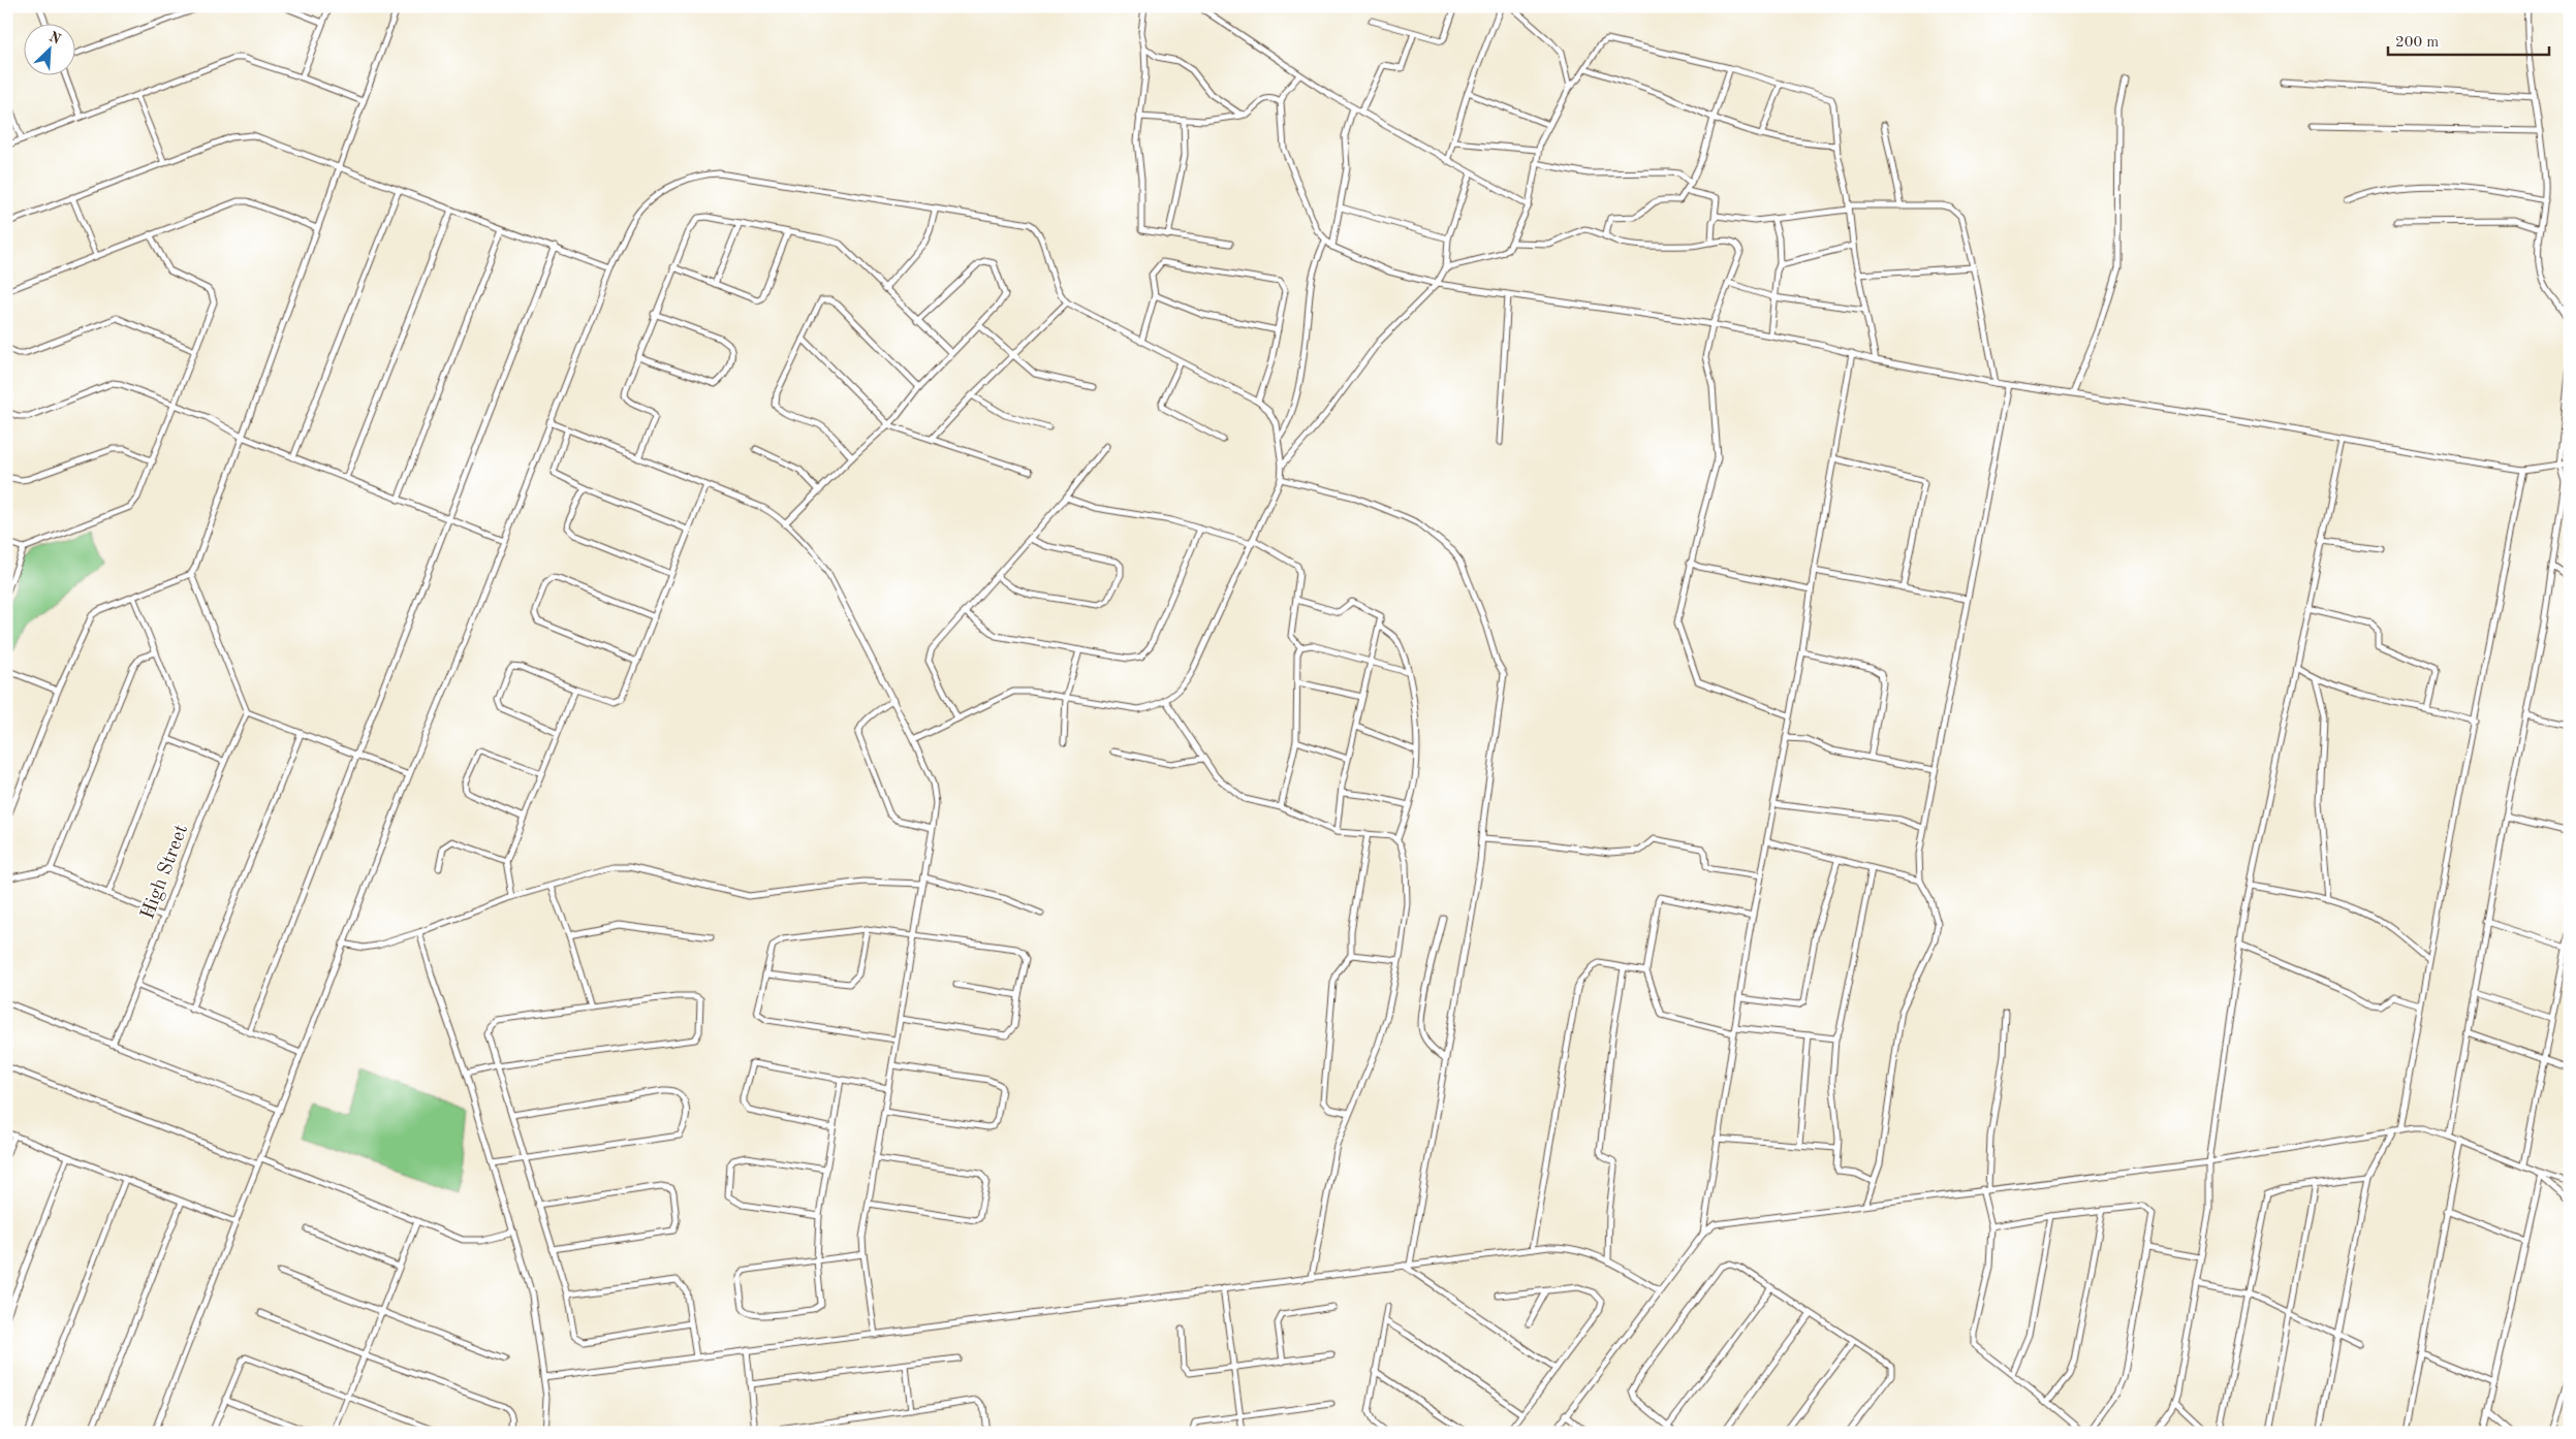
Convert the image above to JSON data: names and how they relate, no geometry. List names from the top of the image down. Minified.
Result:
{"streets":{"street":["High Street"]},"scale_bar":"200 m","north":"top right"}
